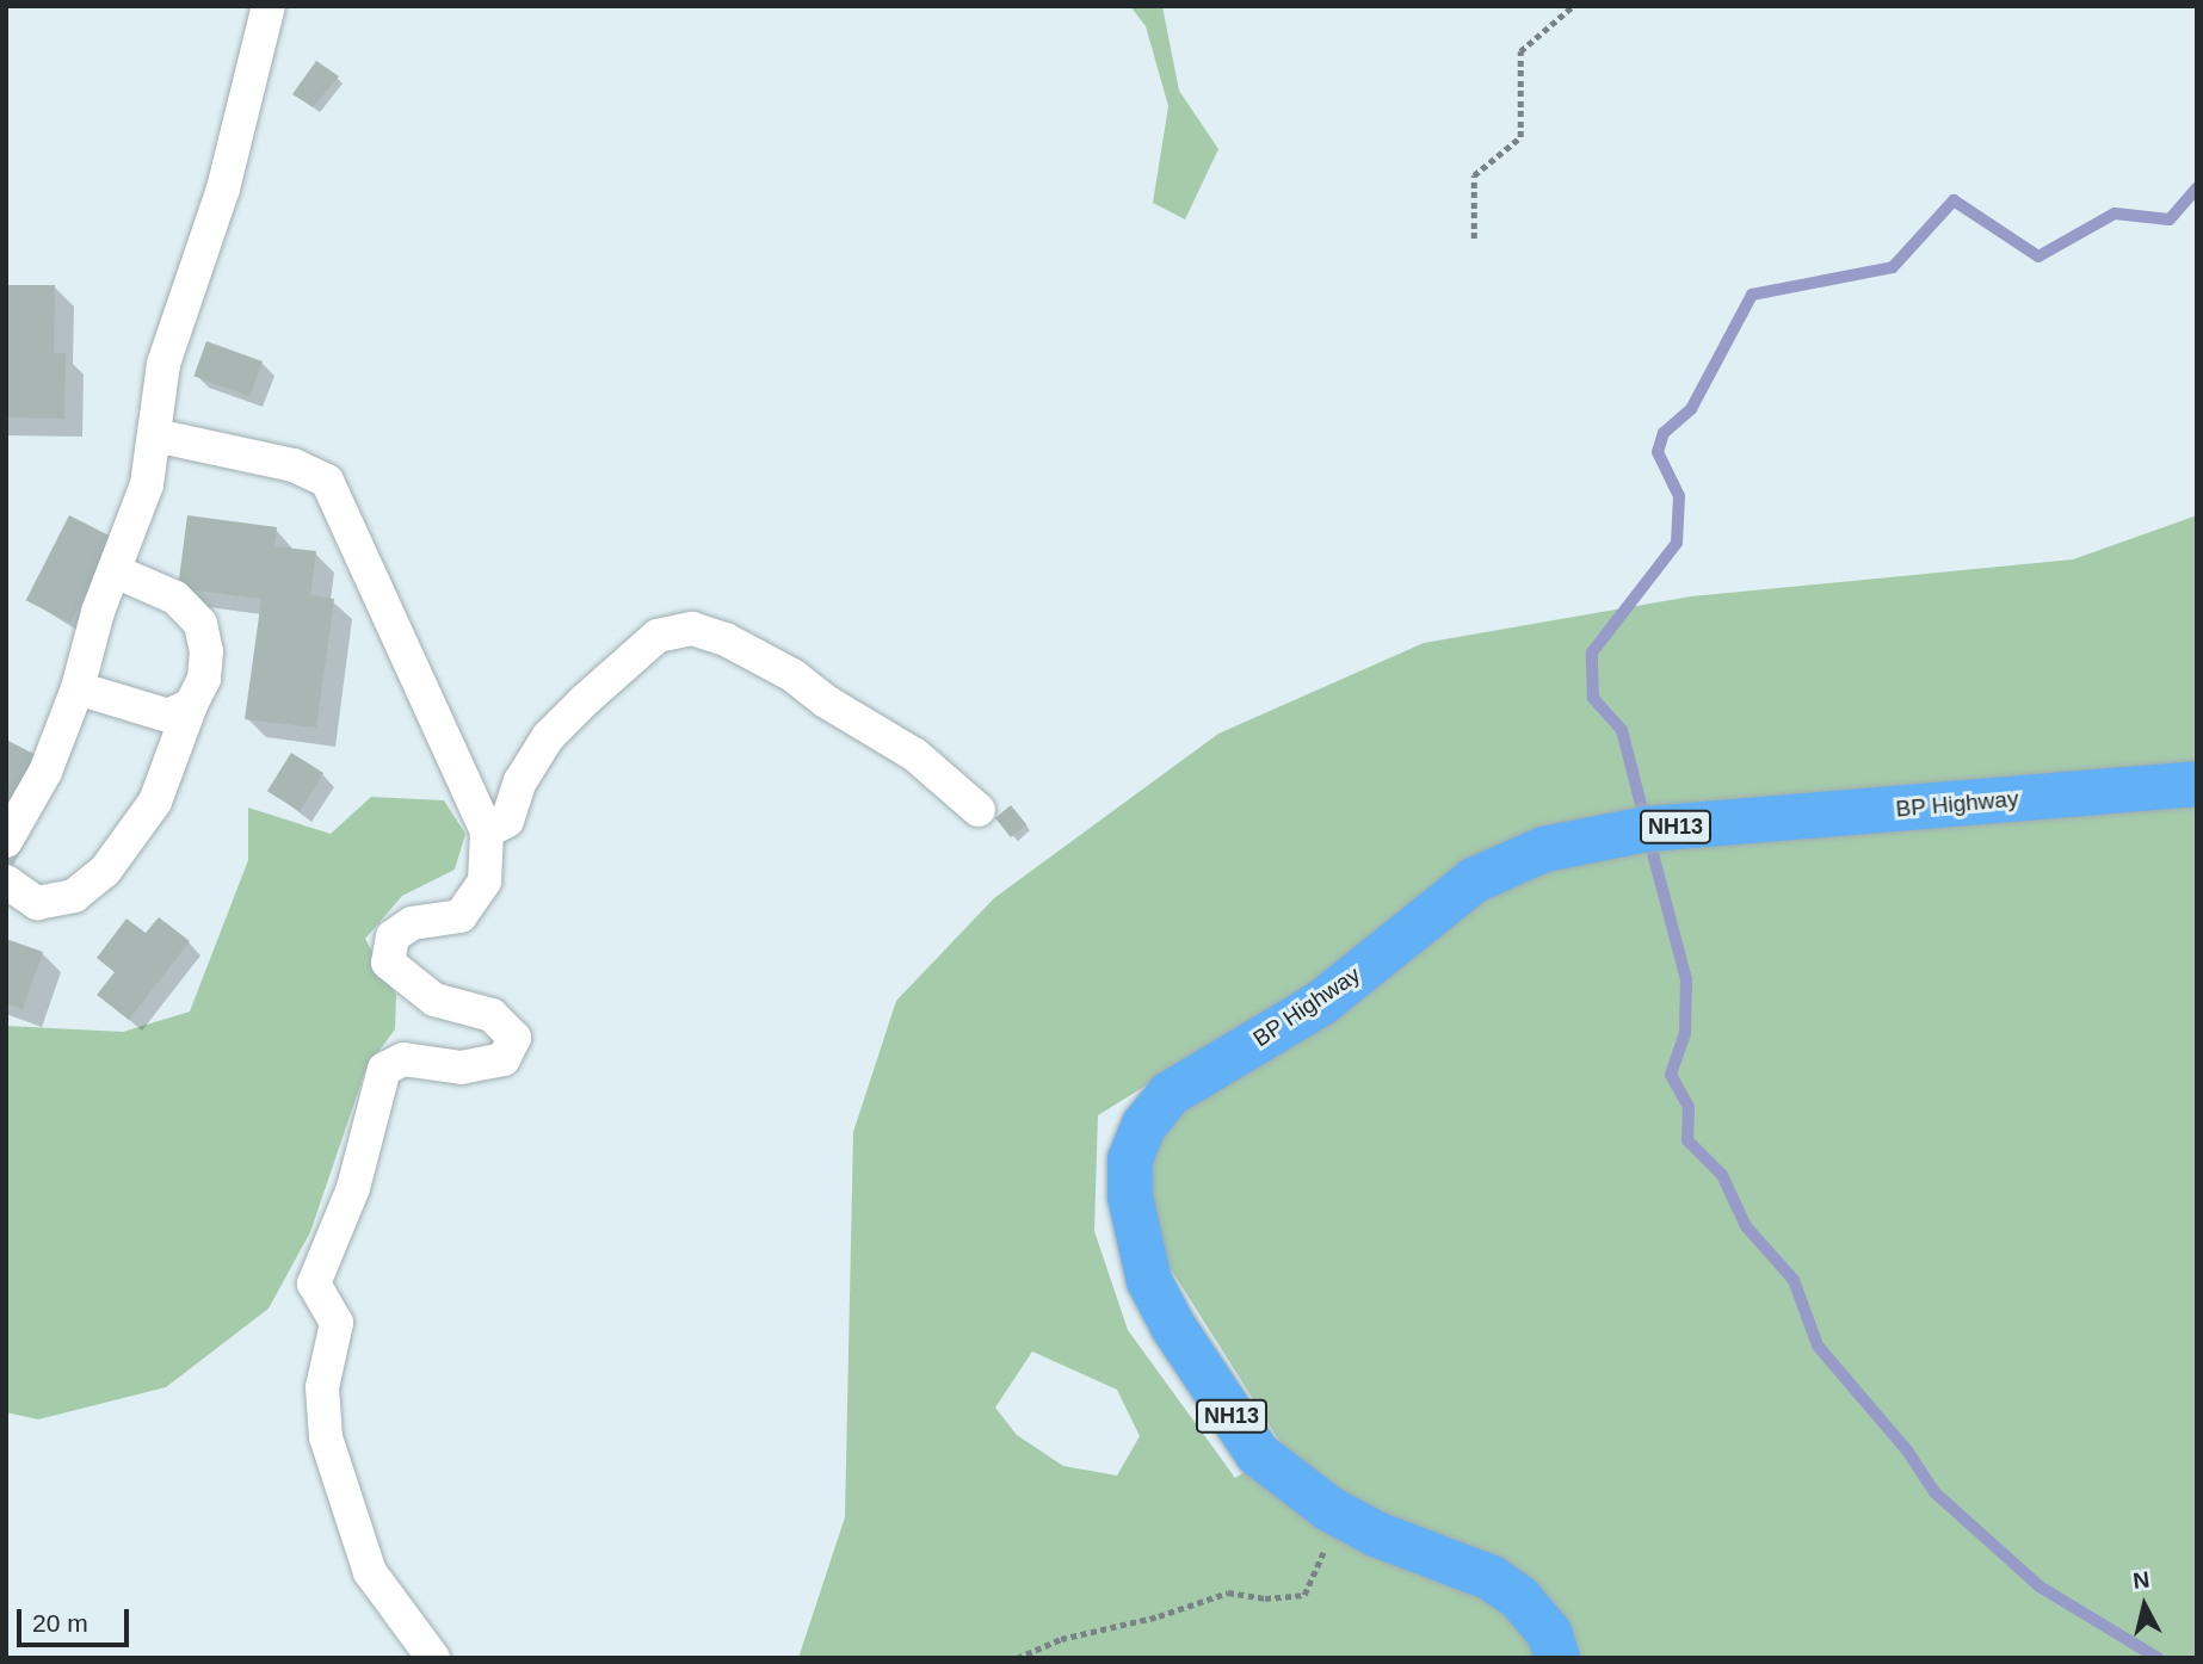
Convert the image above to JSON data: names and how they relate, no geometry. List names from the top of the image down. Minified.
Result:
{"streets":{"highway":["BP Highway","NH13"]},"scale_bar":"20 m","north":"top"}
